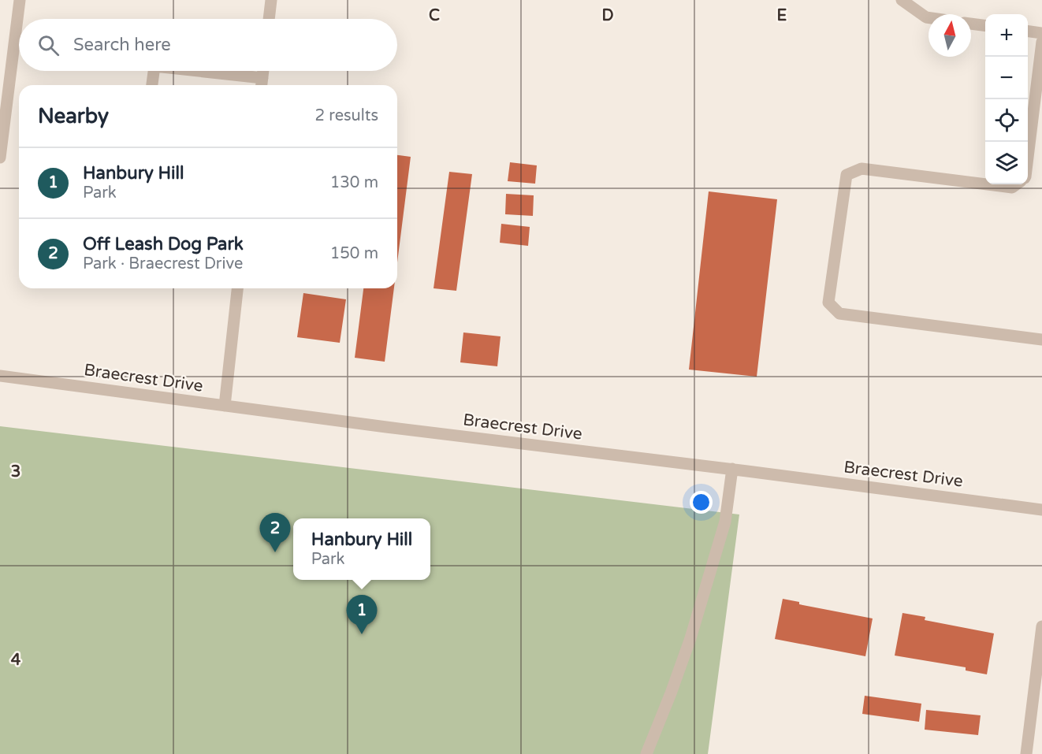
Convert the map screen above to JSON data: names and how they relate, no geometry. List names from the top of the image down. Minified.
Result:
{"streets":{"street":["Braecrest Drive"]},"north":"top","page":{"map_buttons":["+","−"],"search":"Search here","heading":["Nearby","2 results"],"list":[{"mark":"1","name":"Hanbury Hill","note":"Park","value":"130 m"},{"mark":"2","name":"Off Leash Dog Park","note":"Park · Braecrest Drive","value":"150 m"}],"pins":["2","1"],"popup":["Hanbury Hill","Park"]},"grid":{"columns":["C","D","E"],"rows":["3","4"]}}
